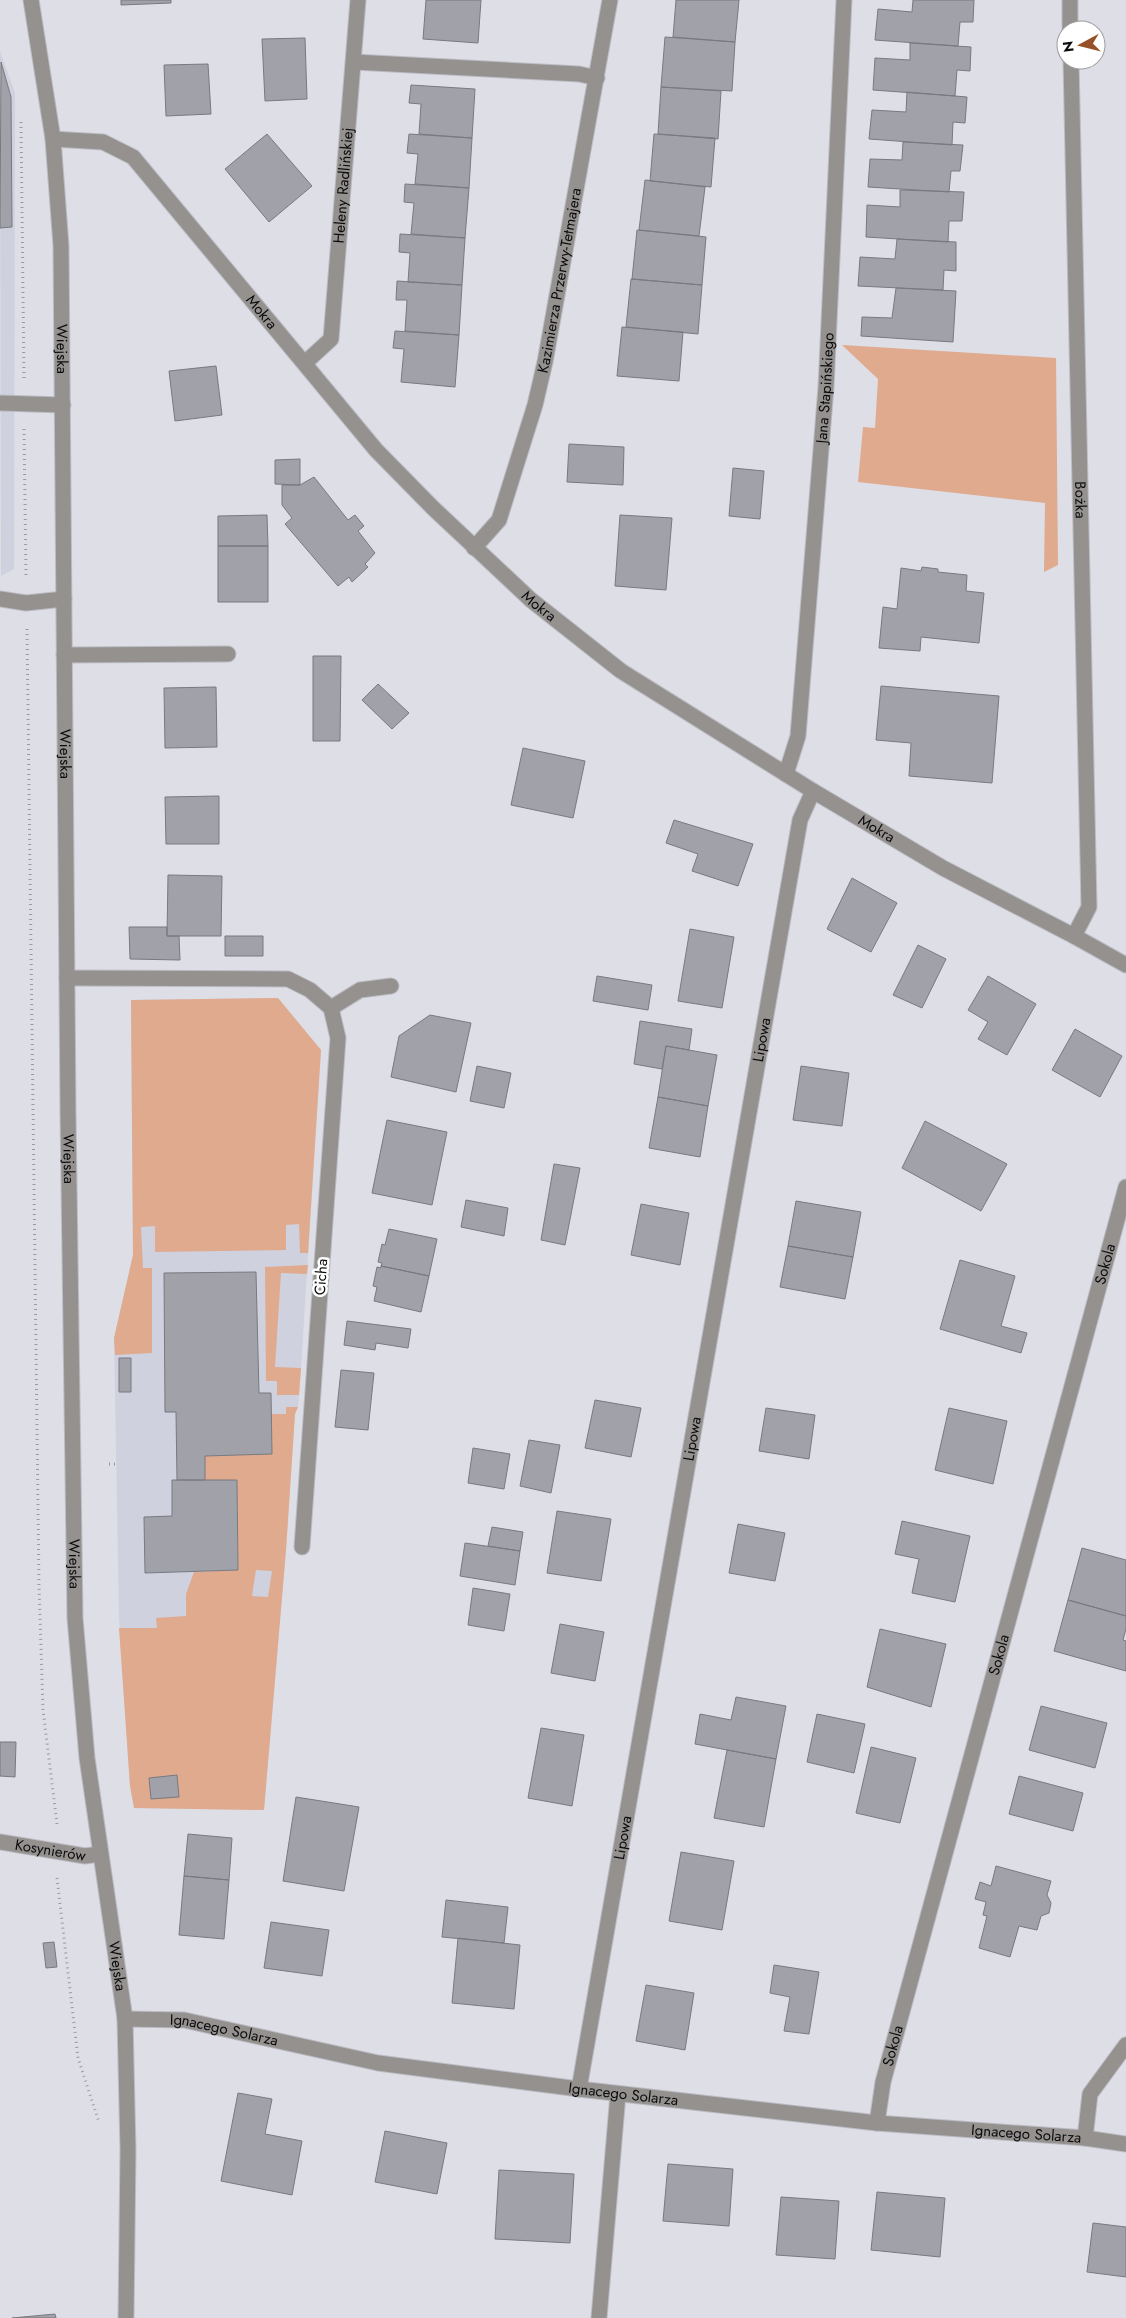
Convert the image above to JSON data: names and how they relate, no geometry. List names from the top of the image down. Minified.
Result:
{"streets":{"street":["Heleny Radlińskiej","Kazimierza Przerwy-Tetmajera","Mokra","Wiejska","Jana Stapińskiego","Bożka","Lipowa","Sokola","Cicha","Kosynierów","Ignacego Solarza"]},"crossings":[["Heleny Radlińskiej","Mokra"],["Kazimierza Przerwy-Tetmajera","Mokra"],["Mokra","Wiejska"],["Mokra","Jana Stapińskiego"],["Mokra","Bożka"],["Mokra","Lipowa"],["Wiejska","Kosynierów"],["Wiejska","Ignacego Solarza"],["Lipowa","Ignacego Solarza"],["Sokola","Ignacego Solarza"]],"north":"left"}
